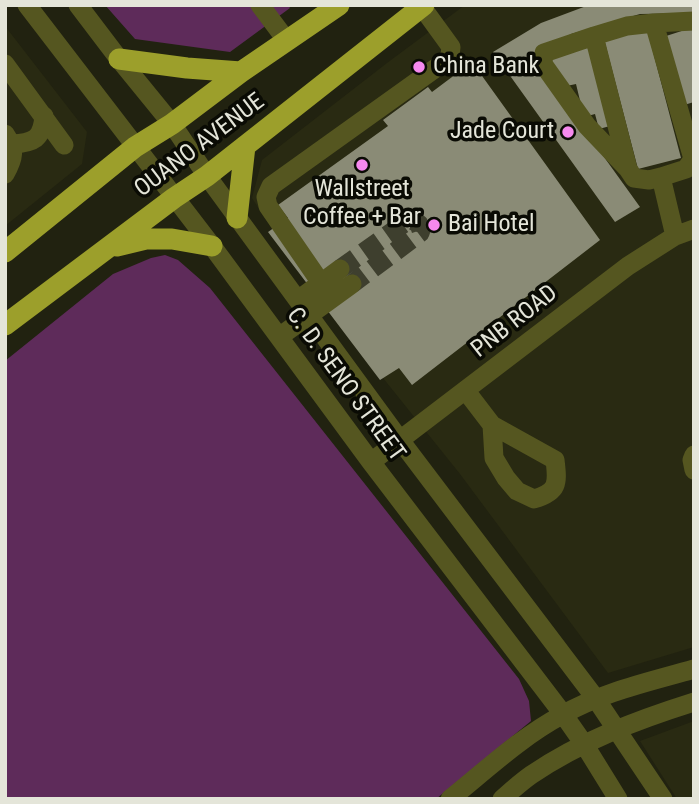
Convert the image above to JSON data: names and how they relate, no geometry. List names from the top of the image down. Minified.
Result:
{"streets":{"highway":["OUANO AVENUE"],"street":["PNB ROAD","C. D. SENO STREET"]},"crossings":[["OUANO AVENUE","C. D. SENO STREET"],["PNB ROAD","C. D. SENO STREET"]],"places":["China Bank","Jade Court","Wallstreet Coffee + Bar","Bai Hotel"]}
